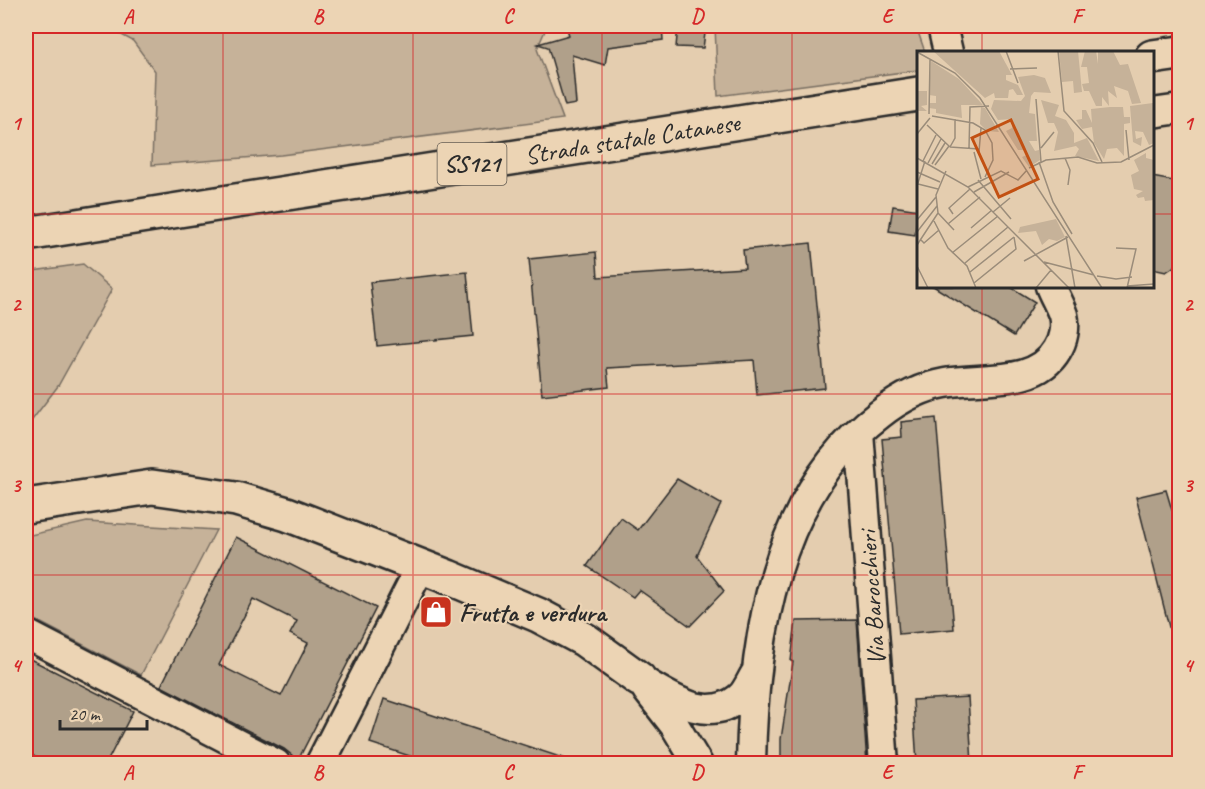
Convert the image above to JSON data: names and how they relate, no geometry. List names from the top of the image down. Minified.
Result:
{"streets":{"main road":["Strada statale Catanese","SS121"],"street":["Via Barocchieri"]},"places":{"shop":["Frutta e verdura"]},"scale_bar":"20 m","grid":{"columns":["A","B","C","D","E","F"],"rows":["1","2","3","4"]}}
